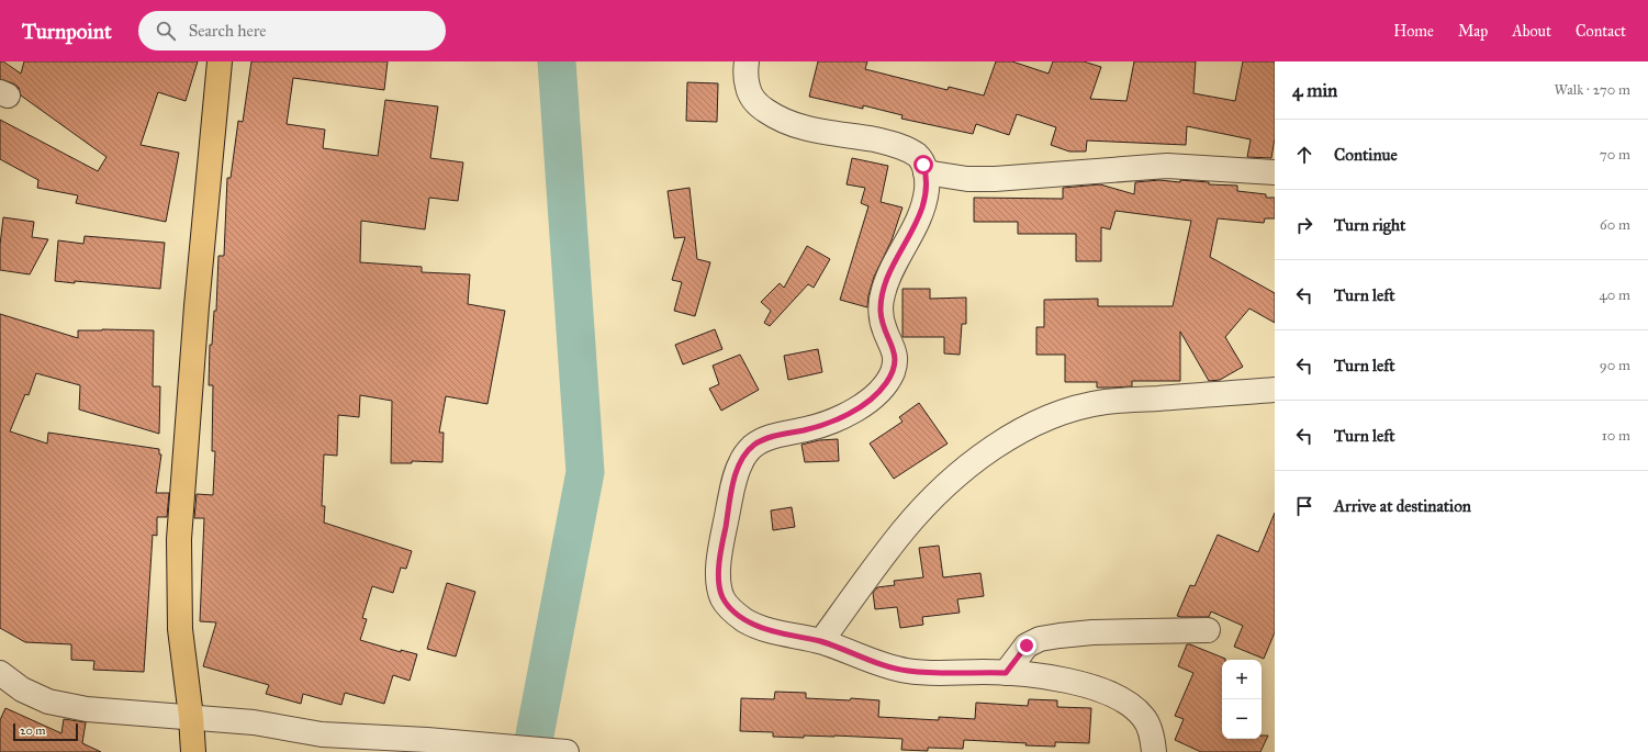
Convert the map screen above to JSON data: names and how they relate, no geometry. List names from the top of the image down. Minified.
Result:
{"scale_bar":"20 m","page":{"header":"Turnpoint","search":"Search here","nav":["Home","Map","About","Contact"],"heading":["4 min","Walk · 270 m"],"list":[["Continue","70 m"],["Turn right","60 m"],["Turn left","40 m"],["Turn left","90 m"],["Turn left","10 m"],"Arrive at destination"],"map_buttons":["+","−"],"scale":"20 m"}}
